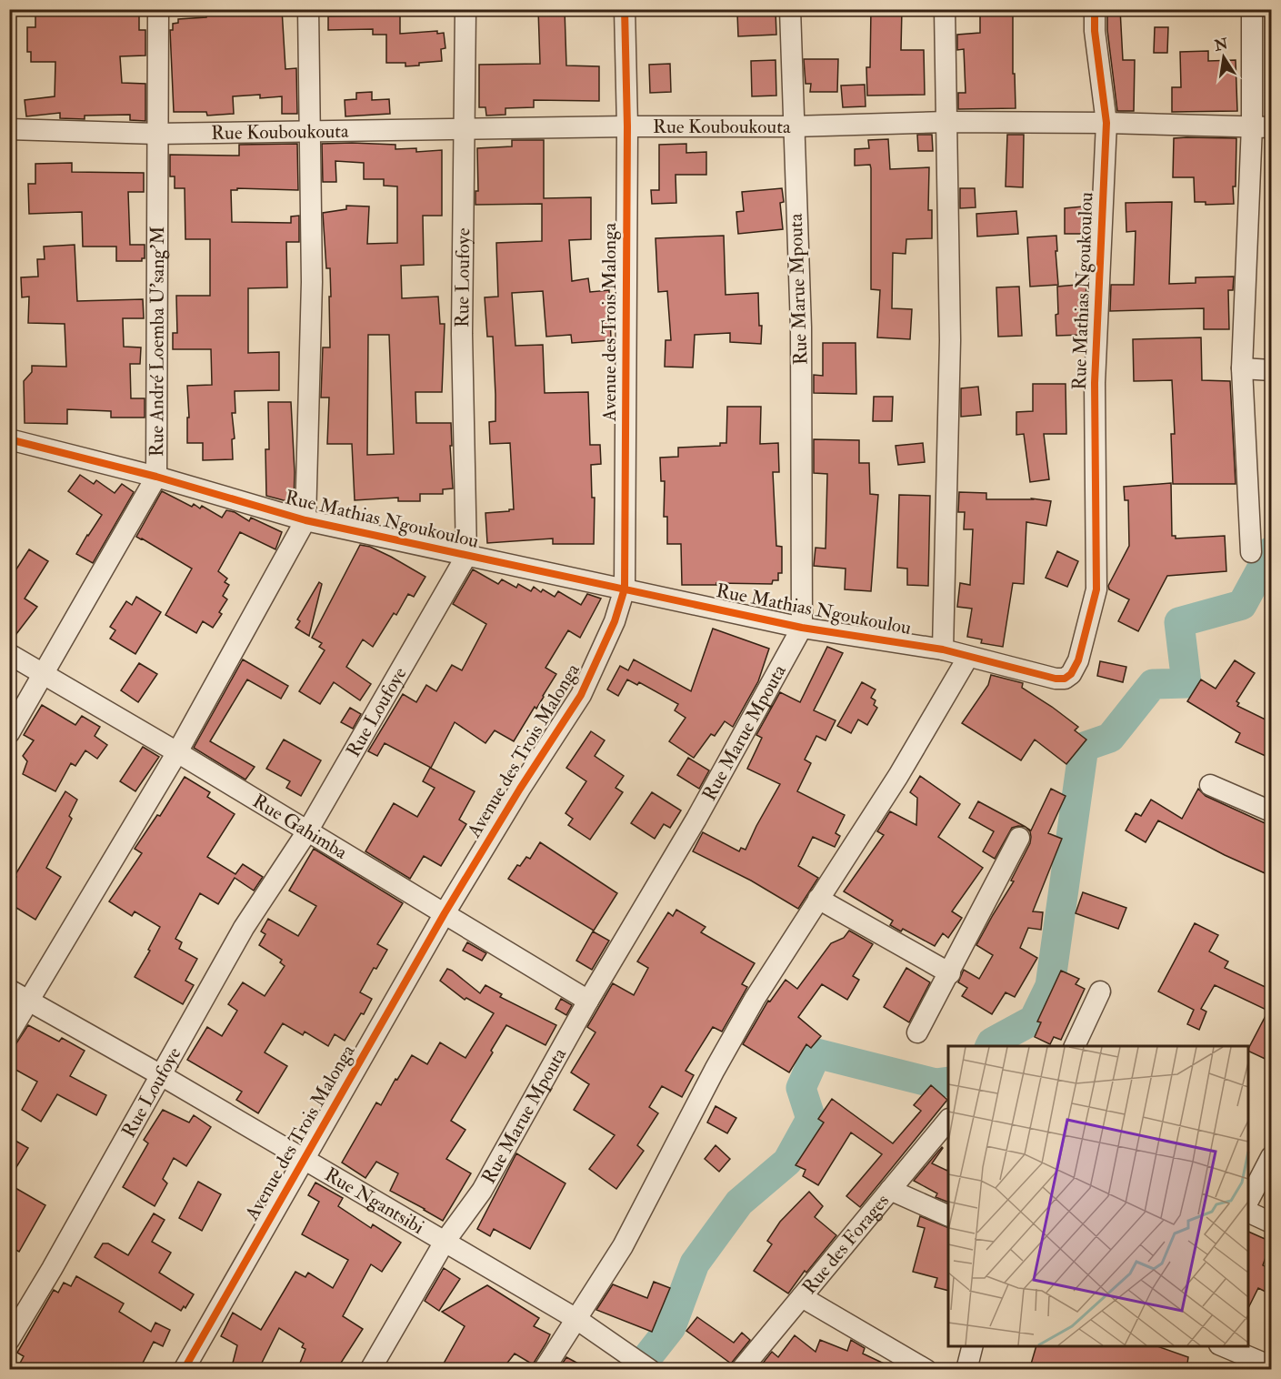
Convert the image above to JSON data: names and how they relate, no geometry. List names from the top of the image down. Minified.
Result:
{"streets":{"street":["Rue Kouboukouta","Rue Loufoye","Rue Marue Mpouta","Rue Mathias Ngoukoulou","Avenue des Trois Malonga","Rue André Loemba U'sang'M","Rue Gahimba","Rue Ngantsibi","Rue des Forages"]},"crossings":[["Rue Kouboukouta","Rue Loufoye"],["Rue Kouboukouta","Rue Marue Mpouta"],["Rue Kouboukouta","Rue Mathias Ngoukoulou"],["Rue Kouboukouta","Avenue des Trois Malonga"],["Rue Kouboukouta","Rue André Loemba U'sang'M"],["Rue Loufoye","Rue Mathias Ngoukoulou"],["Rue Loufoye","Rue Gahimba"],["Rue Loufoye","Rue Ngantsibi"],["Rue Marue Mpouta","Rue Mathias Ngoukoulou"],["Rue Marue Mpouta","Rue Gahimba"],["Rue Marue Mpouta","Rue Ngantsibi"],["Rue Mathias Ngoukoulou","Avenue des Trois Malonga"],["Rue Mathias Ngoukoulou","Rue André Loemba U'sang'M"],["Avenue des Trois Malonga","Rue Gahimba"],["Avenue des Trois Malonga","Rue Ngantsibi"],["Rue André Loemba U'sang'M","Rue Gahimba"]],"north":"top"}
